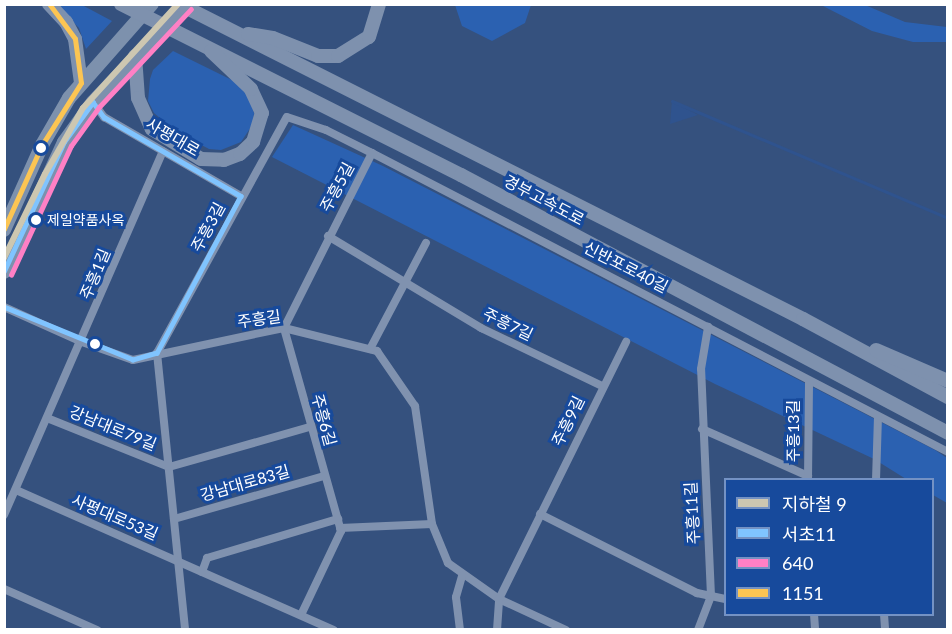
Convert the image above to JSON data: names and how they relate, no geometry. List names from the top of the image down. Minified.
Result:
{"streets":{"highway":["경부고속도로"],"street":["사평대로","주흥5길","주흥3길","신반포로40길","주흥1길","주흥길","주흥7길","주흥6길","주흥9길","강남대로79길","주흥13길","강남대로83길","주흥11길","사평대로53길"]},"crossings":[["사평대로","주흥3길"],["사평대로","주흥1길"],["주흥5길","신반포로40길"],["주흥5길","주흥길"],["주흥5길","주흥7길"],["주흥5길","주흥6길"],["주흥3길","신반포로40길"],["주흥3길","주흥길"],["신반포로40길","주흥13길"],["신반포로40길","주흥11길"],["주흥1길","주흥길"],["주흥1길","강남대로79길"],["주흥길","주흥6길"],["주흥길","강남대로79길"],["주흥7길","주흥9길"],["주흥6길","강남대로83길"],["강남대로79길","사평대로53길"]],"places":["제일약품사옥"],"lines":["metro line 9","transit line 1151","transit line 640","transit line 서초11"],"legend":["지하철 9","서초11","640","1151"]}
